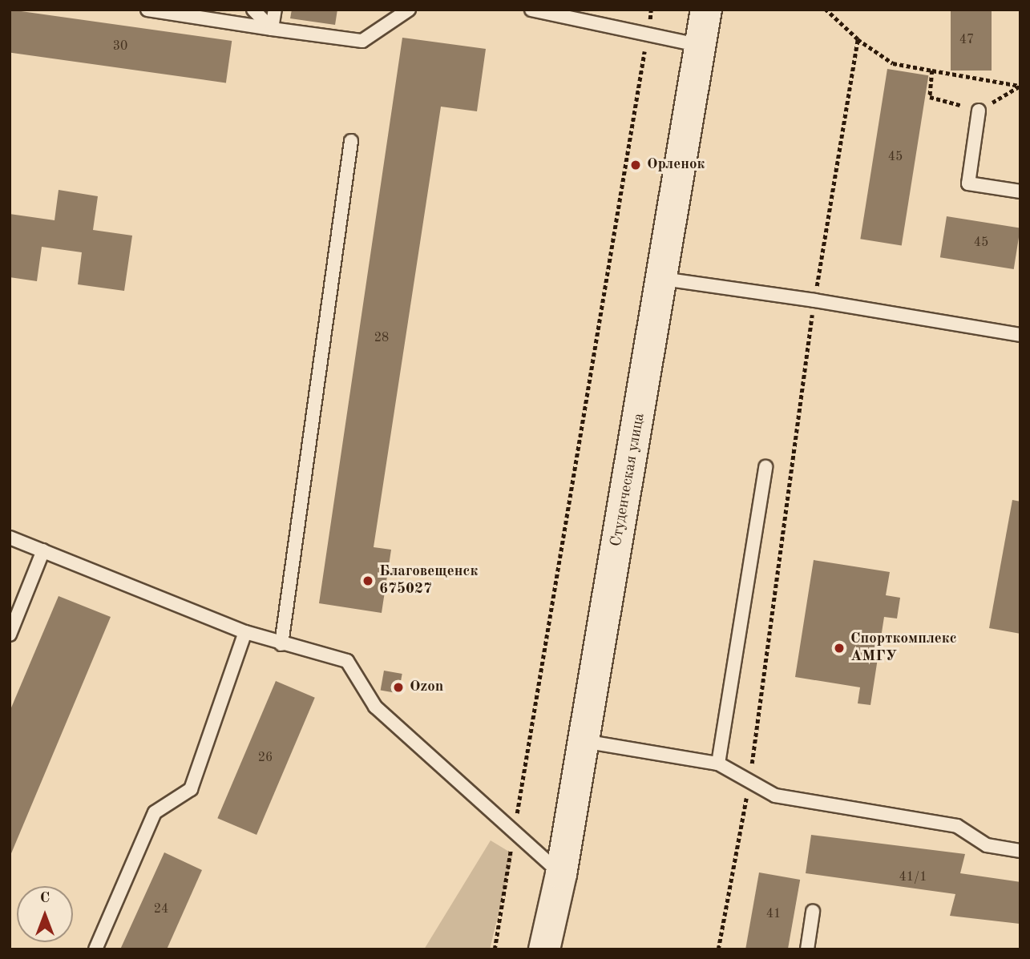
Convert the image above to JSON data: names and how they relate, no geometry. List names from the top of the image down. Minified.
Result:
{"streets":{"street":["Студенческая улица"]},"places":["Орленок","Благовещенск 675027","Спорткомплекс АМГУ","Ozon"],"house_numbers":["47","30","45","45","28","26","41/1","24","41"],"north":"top"}
